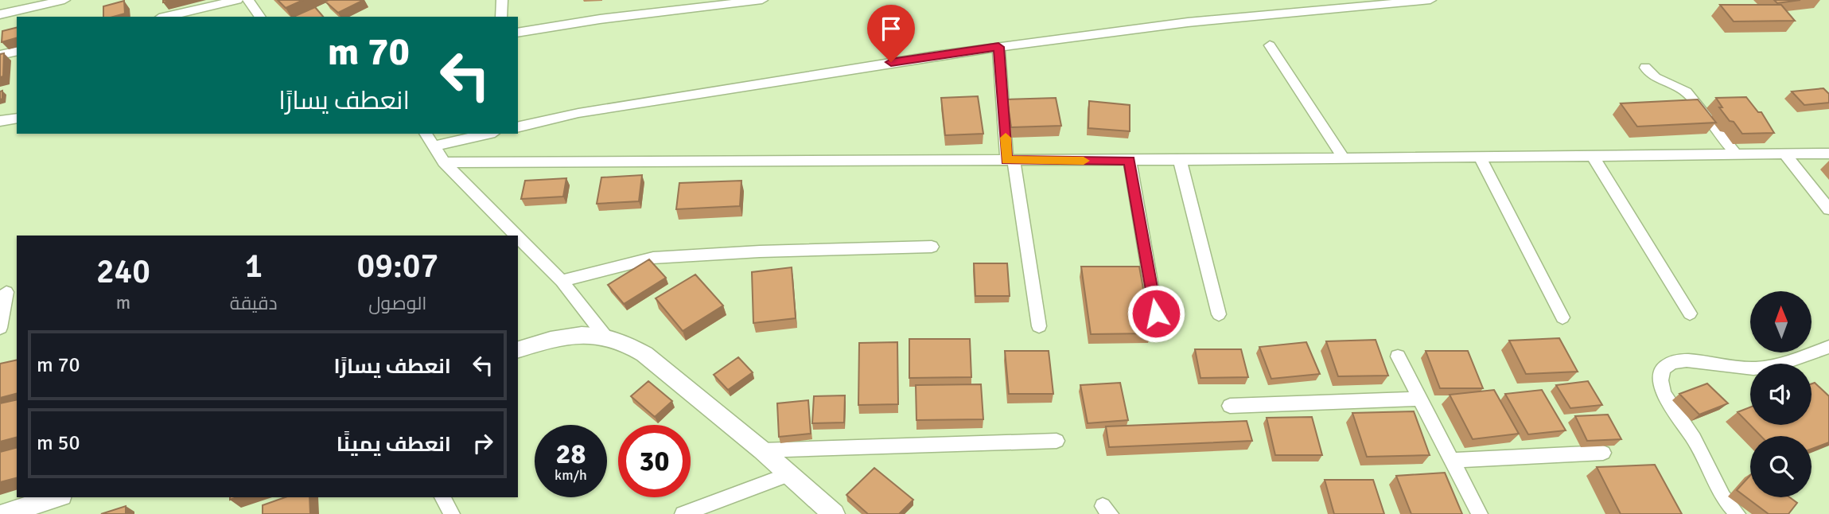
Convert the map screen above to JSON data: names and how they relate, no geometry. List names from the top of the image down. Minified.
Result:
{"north":"top","page":{"turn":["70 m","انعطف يسارًا"],"eta":["09:07","الوصول","1","دقيقة","240","m"],"list":[{"name":"انعطف يسارًا","value":"70 m"},{"name":"انعطف يمينًا","value":"50 m"}],"speed":"28 km/h","limit":"30"}}
